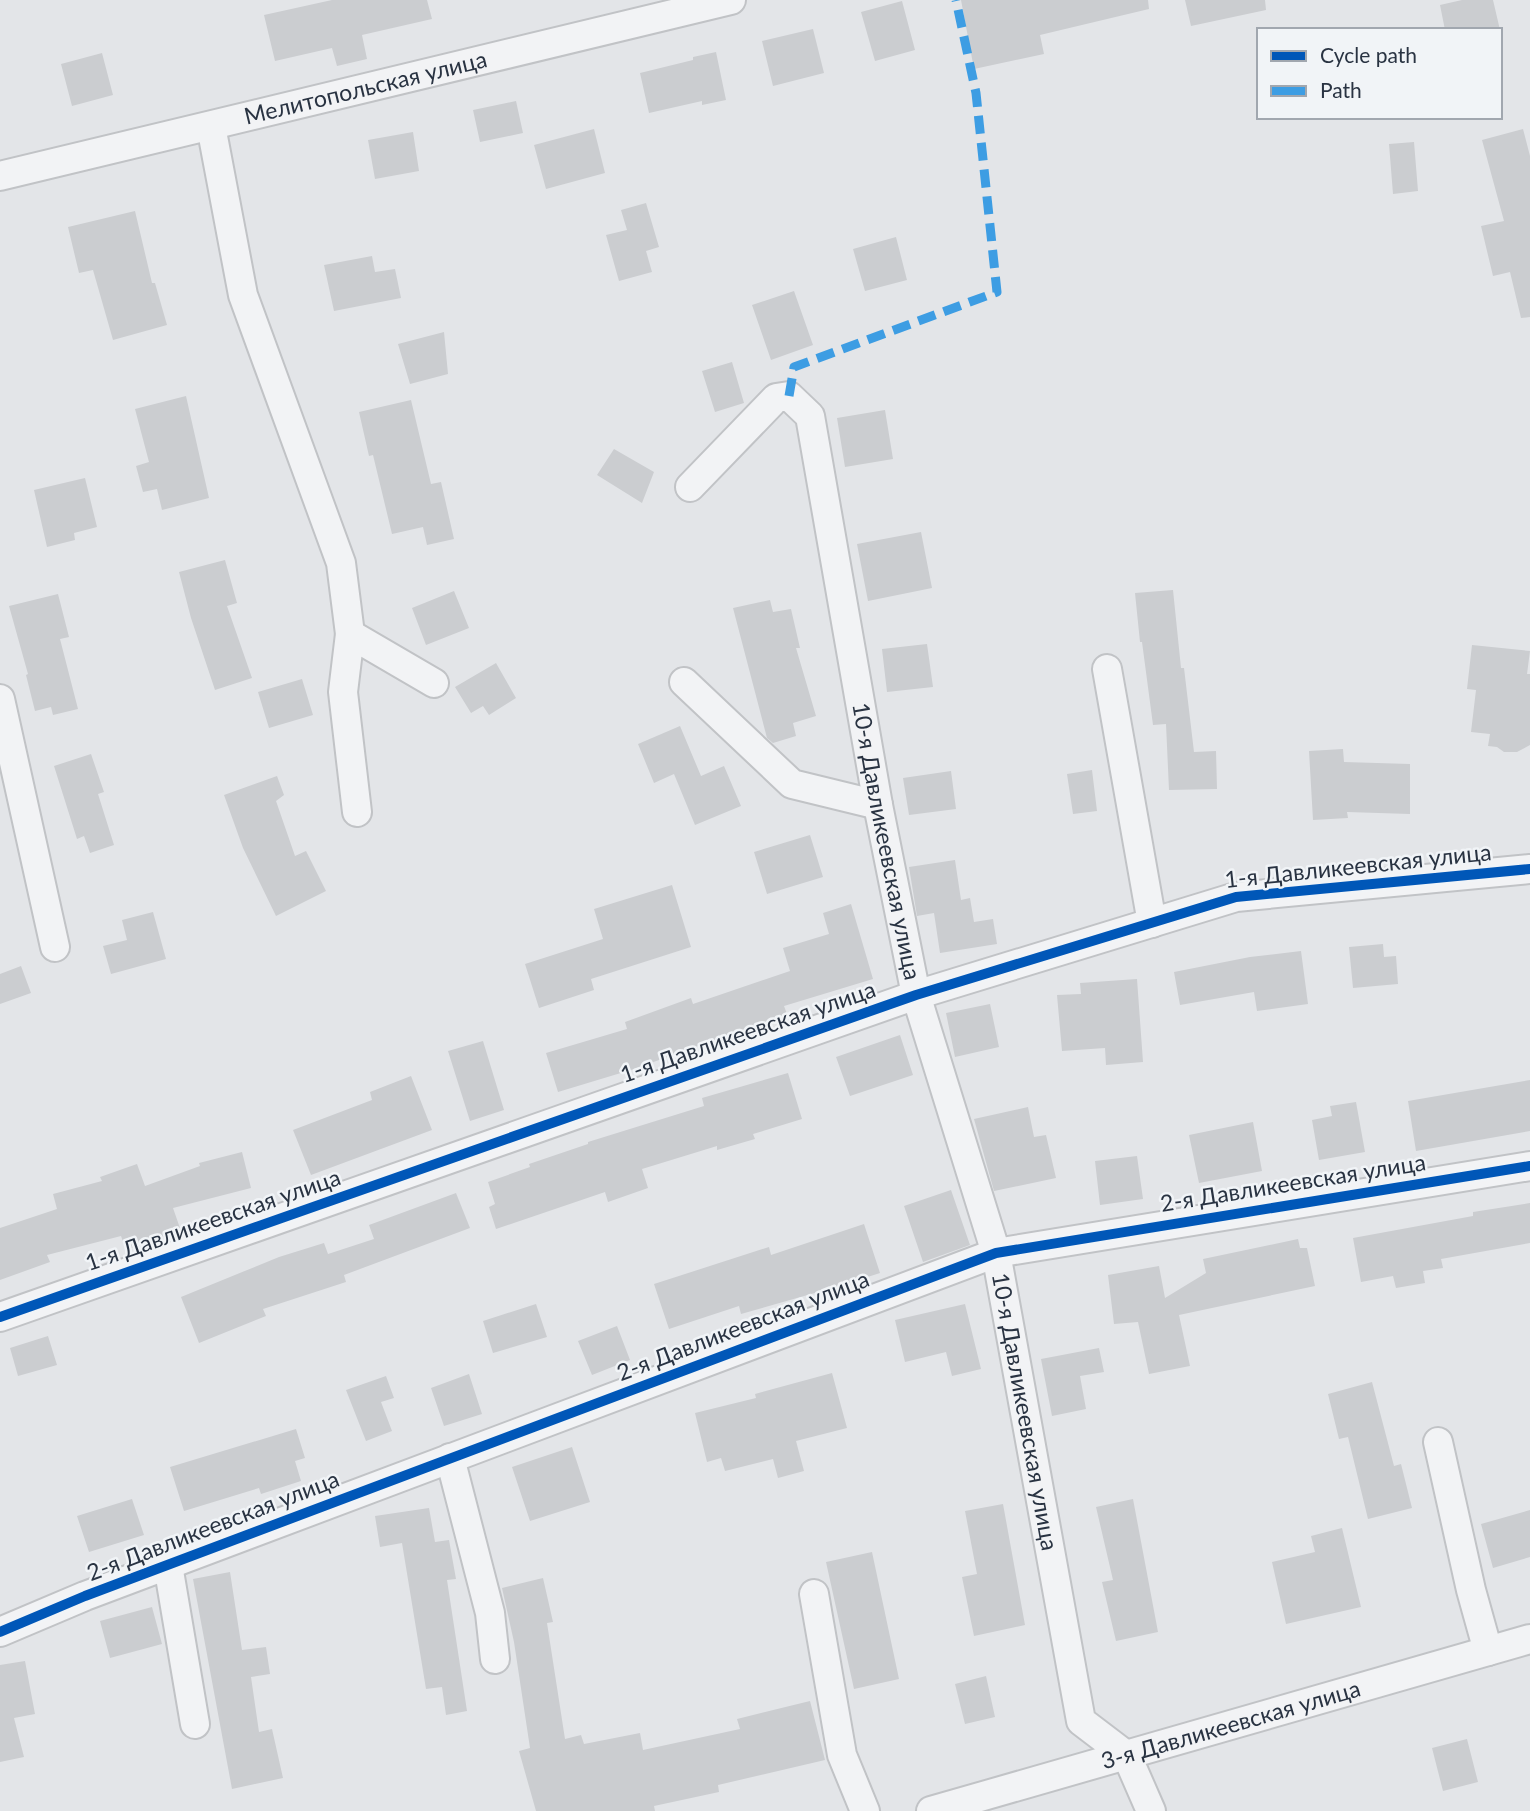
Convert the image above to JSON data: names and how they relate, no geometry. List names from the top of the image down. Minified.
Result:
{"streets":{"street":["Мелитопольская улица","10-я Давликеевская улица","1-я Давликеевская улица","2-я Давликеевская улица","3-я Давликеевская улица"]},"crossings":[["10-я Давликеевская улица","1-я Давликеевская улица"],["10-я Давликеевская улица","2-я Давликеевская улица"],["10-я Давликеевская улица","3-я Давликеевская улица"]],"legend":["Cycle path","Path"]}
